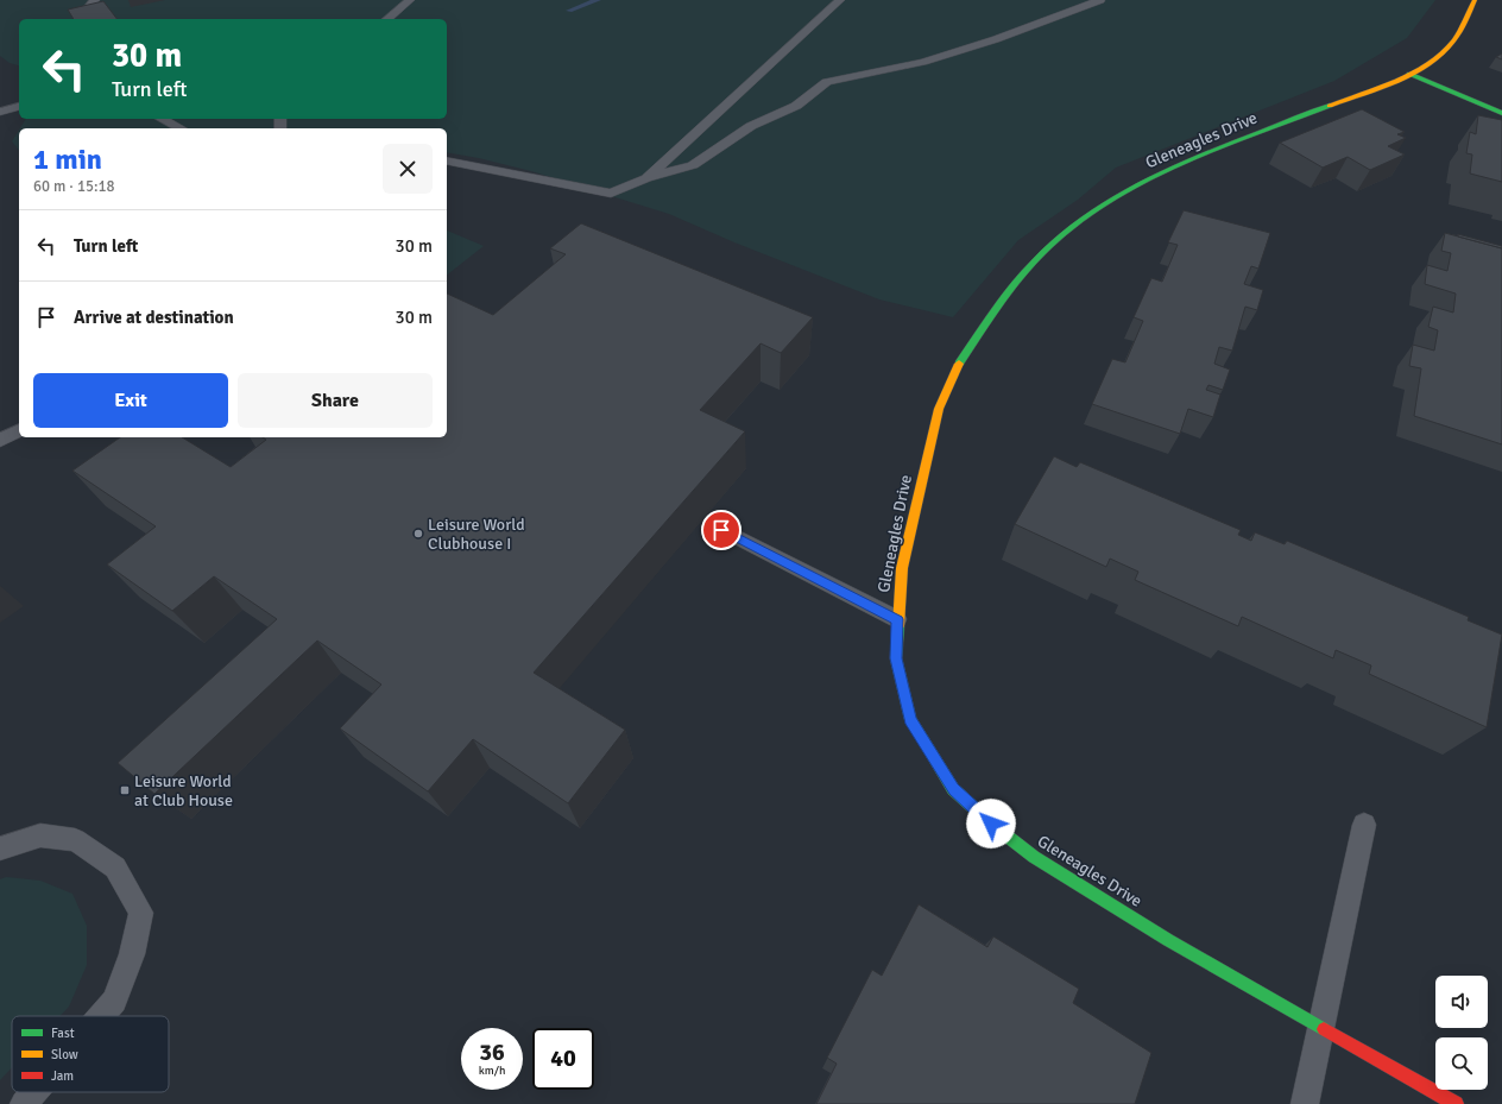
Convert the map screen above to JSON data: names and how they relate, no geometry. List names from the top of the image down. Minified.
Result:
{"streets":{"street":["Gleneagles Drive"]},"places":{"other":["Leisure World Clubhouse I"],"transit":["Leisure World at Club House"]},"legend":["Fast","Slow","Jam"],"page":{"turn":["30 m","Turn left"],"heading":["1 min","60 m · 15:18"],"list":[{"name":"Turn left","value":"30 m"},{"name":"Arrive at destination","value":"30 m"}],"buttons":["Exit","Share"],"speed":"36 km/h","limit":"40"}}
